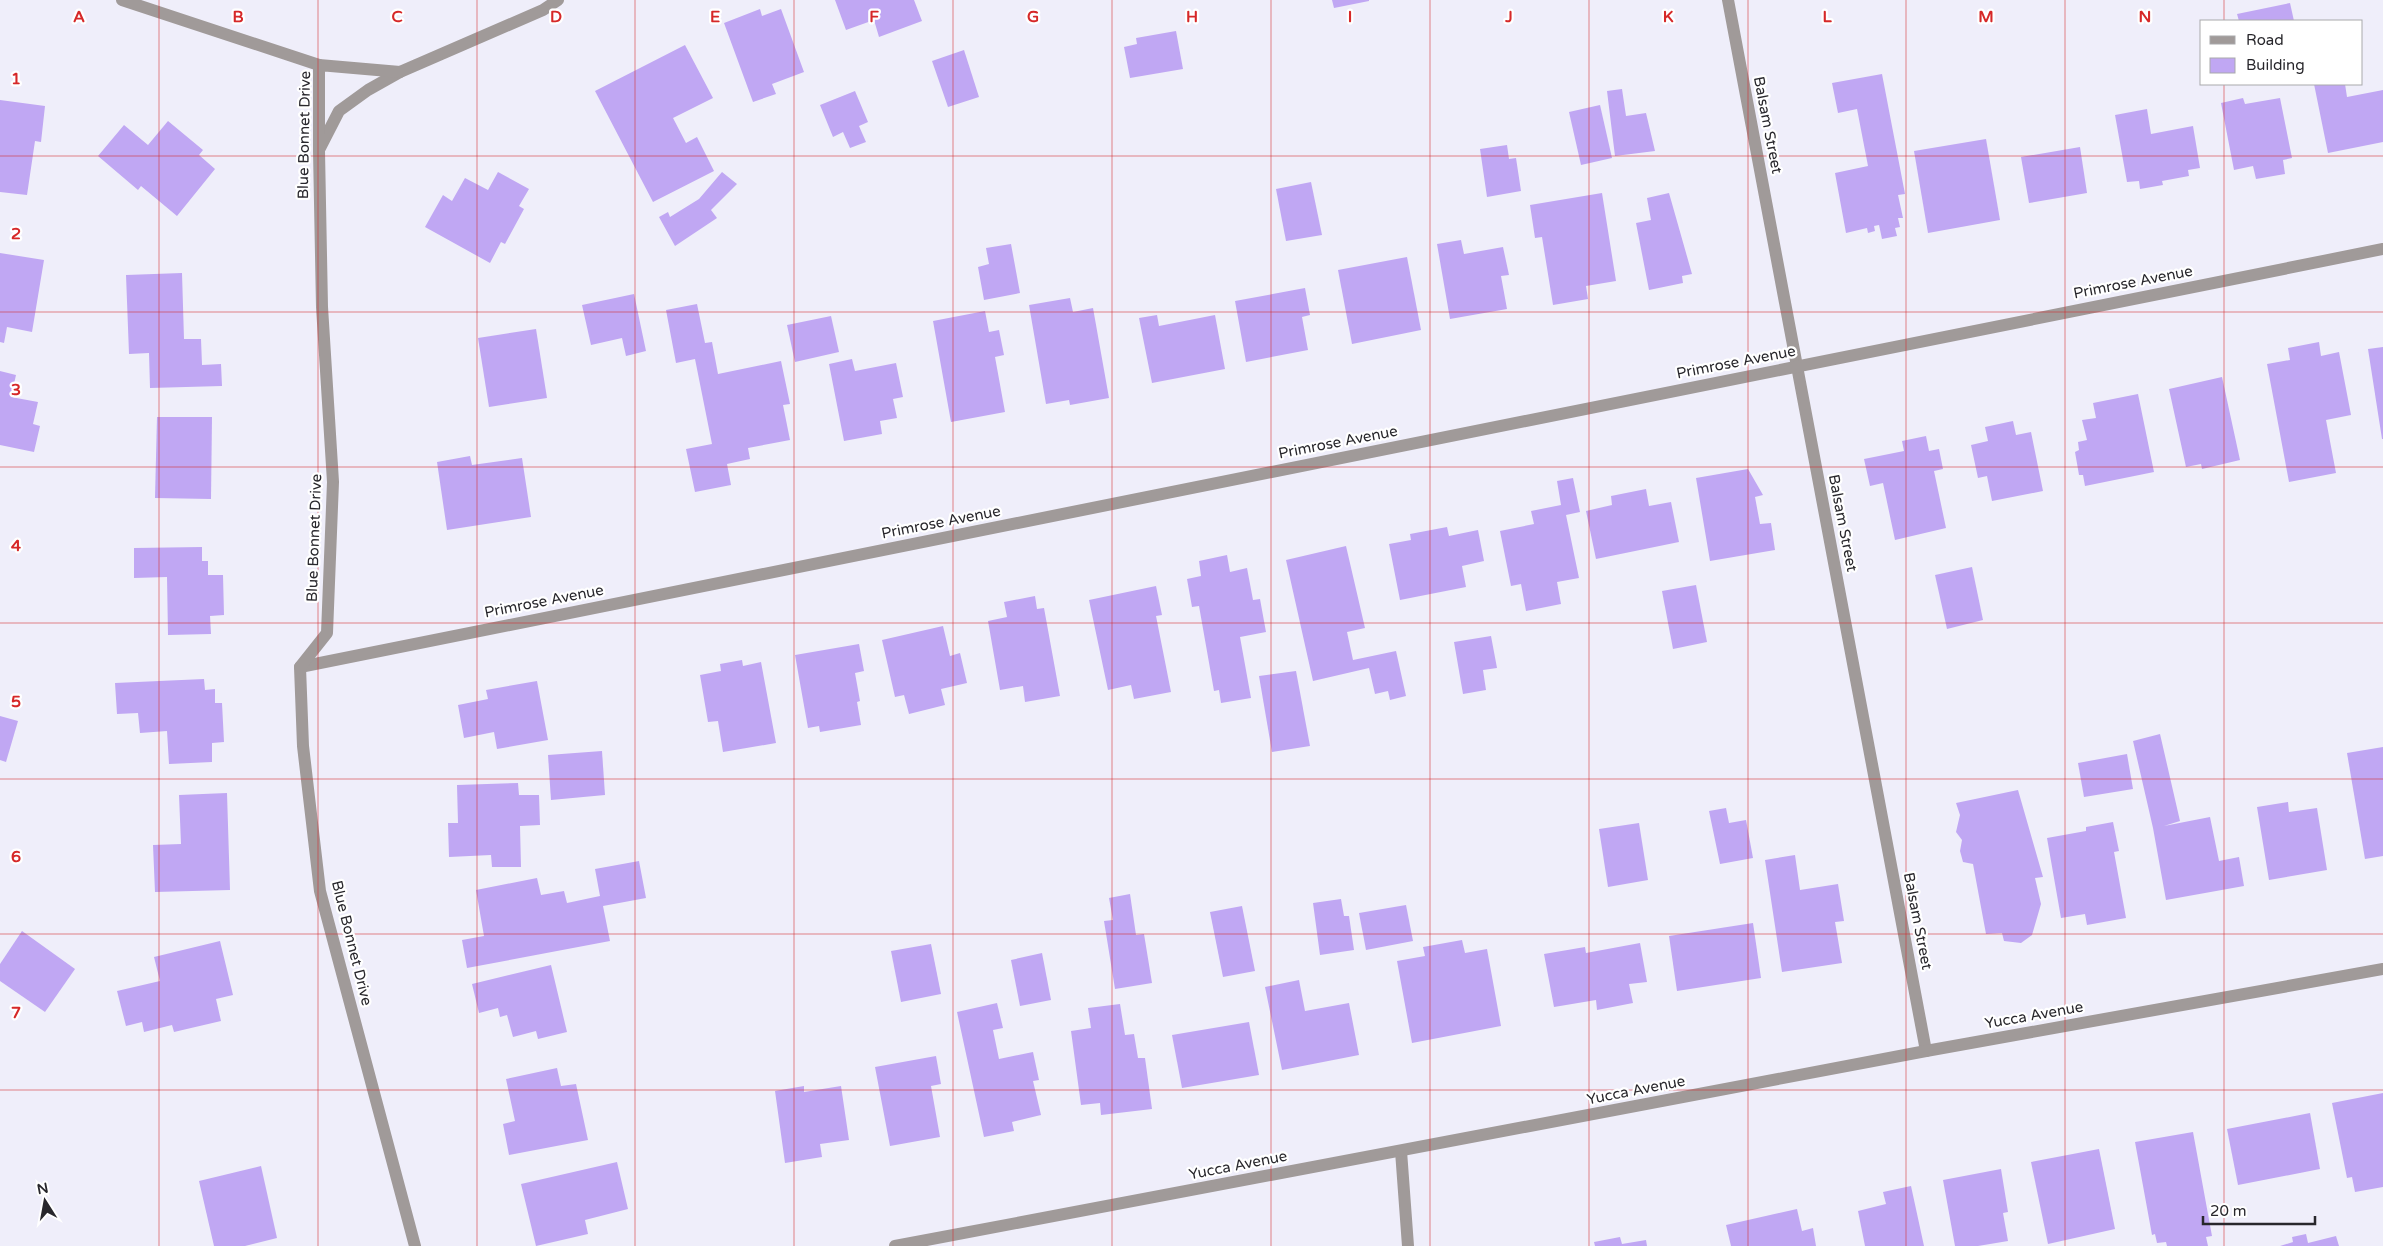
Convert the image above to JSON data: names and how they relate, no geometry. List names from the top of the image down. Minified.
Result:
{"streets":{"street":["Balsam Street","Blue Bonnet Drive","Primrose Avenue","Yucca Avenue"]},"crossings":[["Balsam Street","Primrose Avenue"],["Balsam Street","Yucca Avenue"],["Blue Bonnet Drive","Primrose Avenue"]],"legend":["Road","Building"],"scale_bar":"20 m","north":"top","grid":{"columns":["A","B","C","D","E","F","G","H","I","J","K","L","M","N"],"rows":["1","2","3","4","5","6","7"]}}
